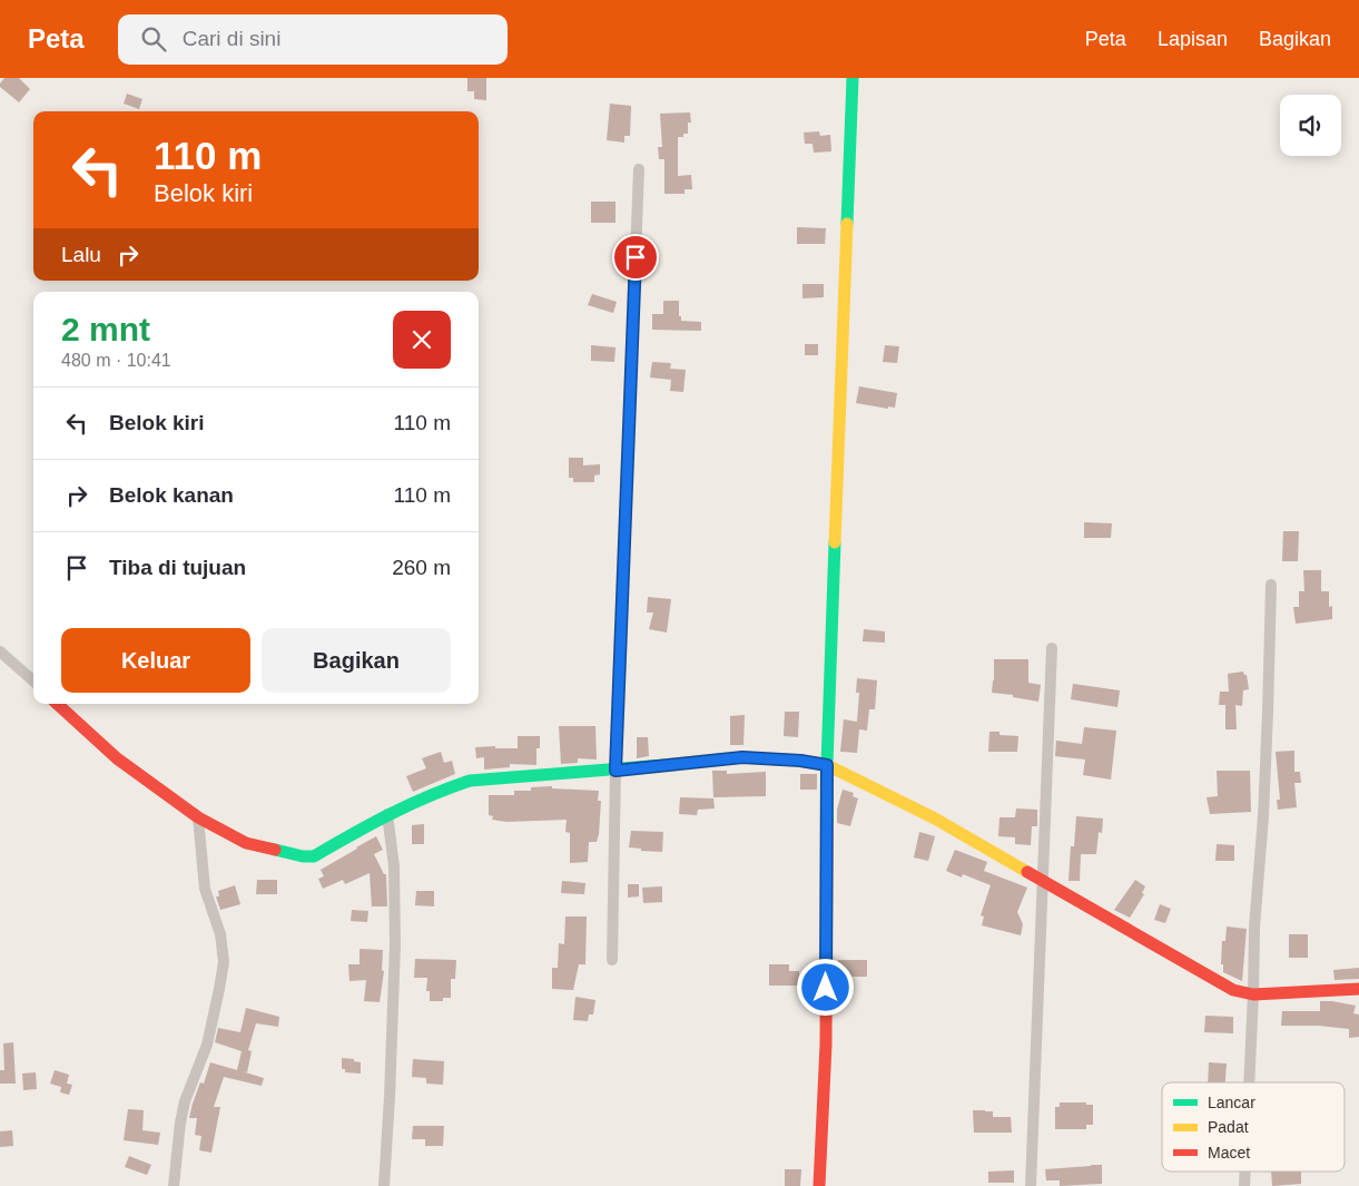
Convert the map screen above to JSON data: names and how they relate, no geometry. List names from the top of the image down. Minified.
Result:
{"legend":["Lancar","Padat","Macet"],"page":{"header":"Peta","search":"Cari di sini","nav":["Peta","Lapisan","Bagikan"],"turn":["110 m","Belok kiri"],"then":"Lalu","heading":["2 mnt","480 m · 10:41"],"list":[{"name":"Belok kiri","value":"110 m"},{"name":"Belok kanan","value":"110 m"},{"name":"Tiba di tujuan","value":"260 m"}],"buttons":["Keluar","Bagikan"]}}
